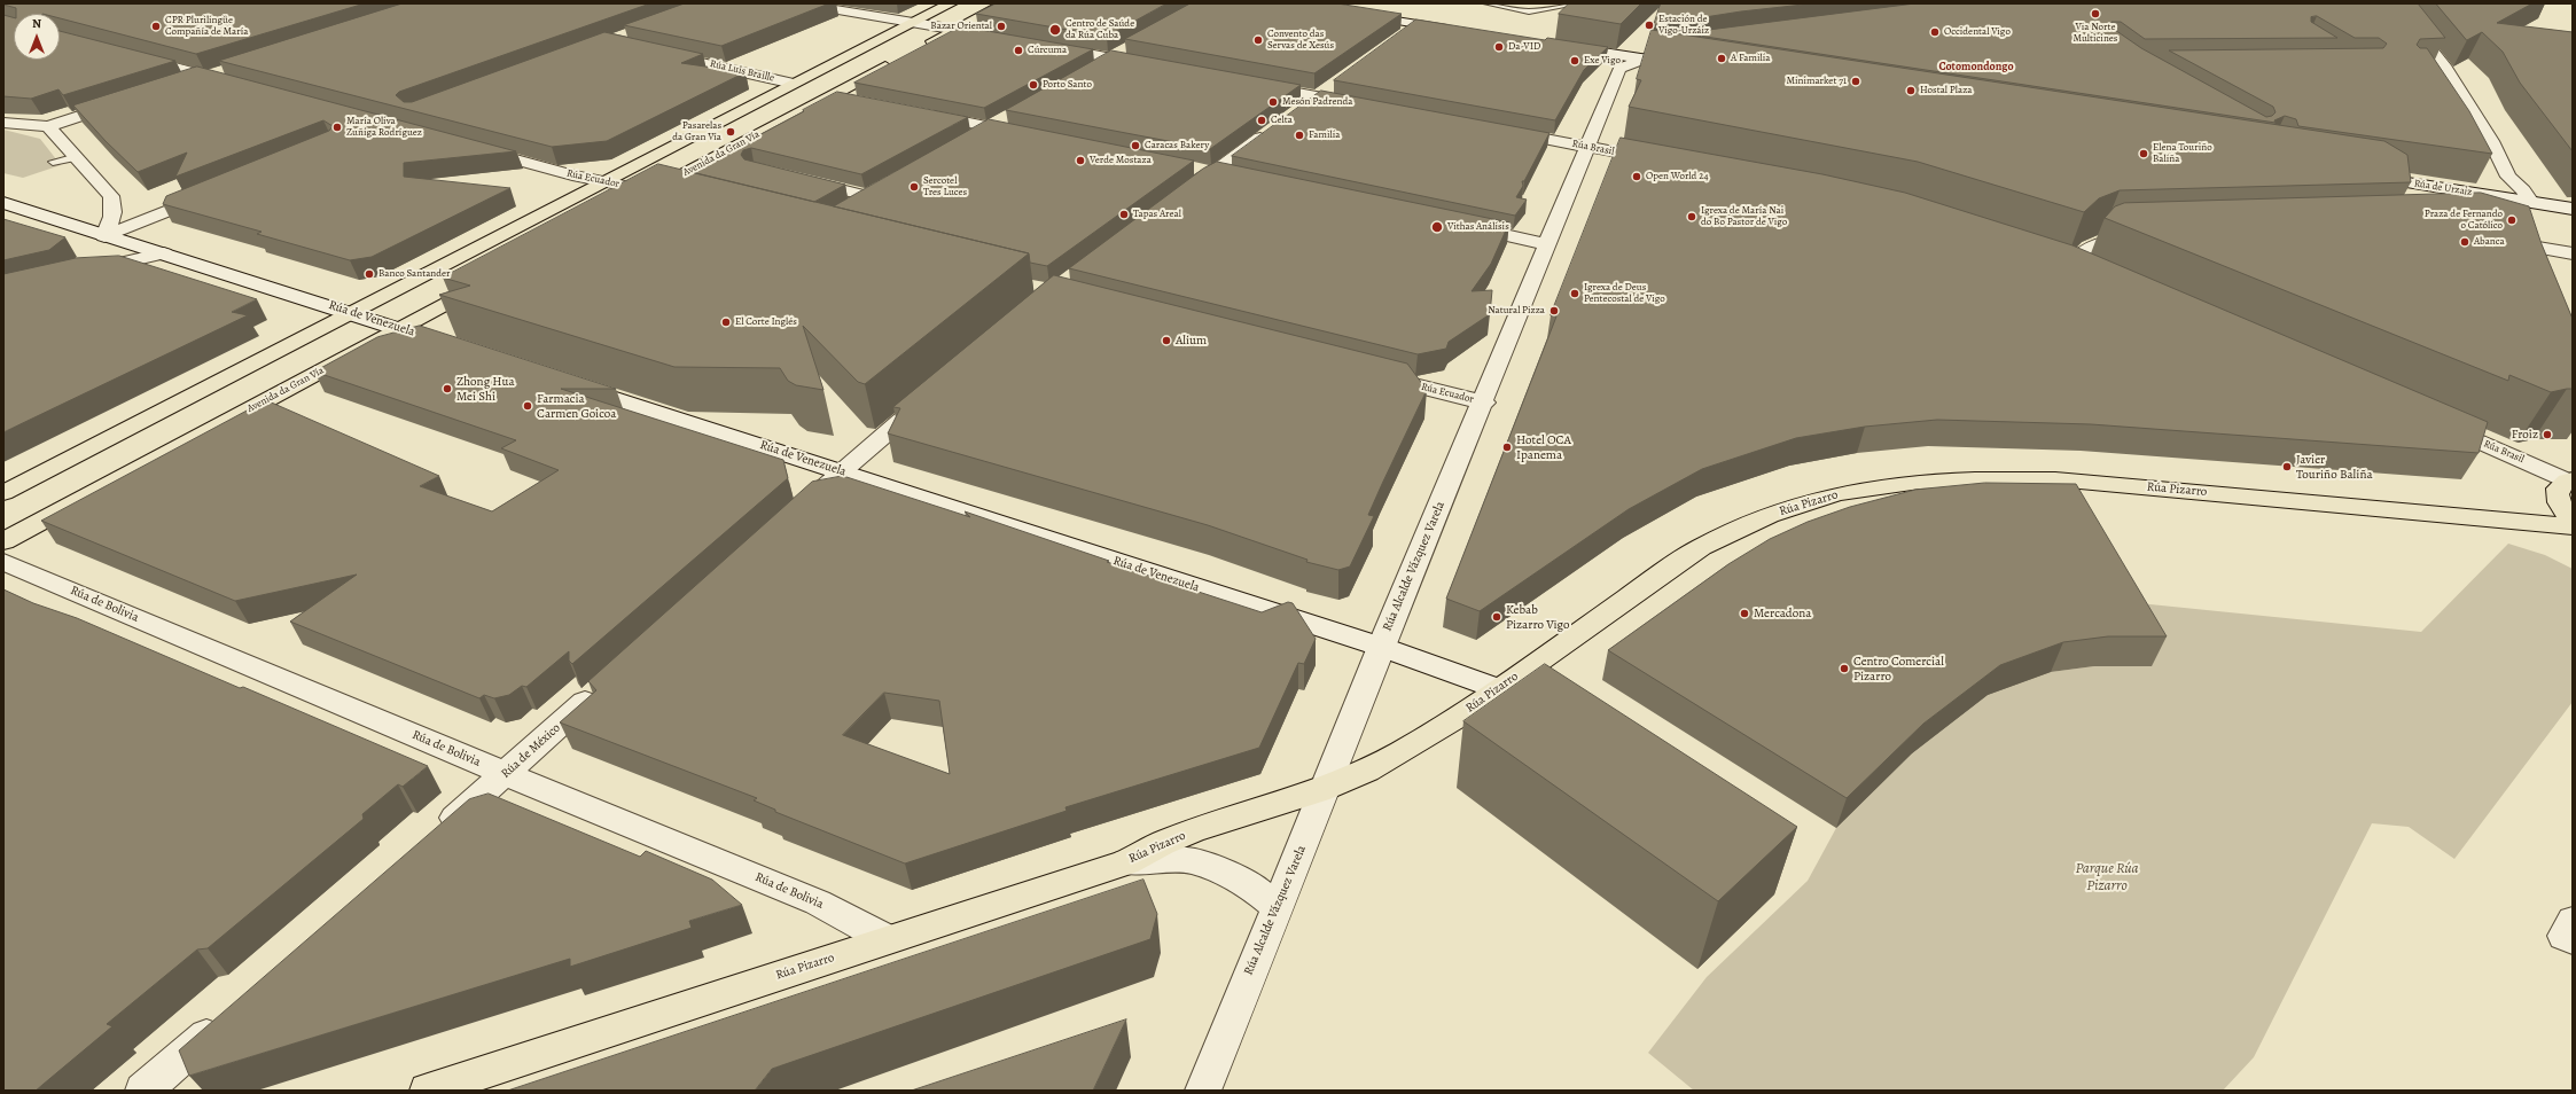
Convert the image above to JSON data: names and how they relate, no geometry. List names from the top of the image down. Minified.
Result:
{"streets":{"main road":["Avenida da Gran Vía","Rúa Pizarro"],"street":["Rúa Luis Braille","Rúa Brasil","Rúa Ecuador","Rúa de Urzaiz","Rúa de Venezuela","Rúa Alcalde Vázquez Varela","Rúa de Bolivia","Rúa de México"]},"crossings":[["Rúa Brasil","Rúa Alcalde Vázquez Varela"],["Avenida da Gran Vía","Rúa Ecuador"],["Avenida da Gran Vía","Rúa de Venezuela"],["Rúa Ecuador","Rúa Alcalde Vázquez Varela"],["Rúa de Venezuela","Rúa Pizarro"],["Rúa de Venezuela","Rúa Alcalde Vázquez Varela"],["Rúa Pizarro","Rúa Alcalde Vázquez Varela"],["Rúa Pizarro","Rúa de Bolivia"],["Rúa de Bolivia","Rúa de México"]],"districts":["Cotomondongo"],"parks":["Parque Rúa Pizarro"],"places":["Via Norte Multicines","Estación de Vigo-Urzáiz","CPR Plurilingüe Compañía de María","Bazar Oriental","Centro de Saúde da Rúa Cuba","Occidental Vigo","Convento das Servas de Xesús","Da-VID","Cúrcuma","A Familia","Exe Vigo","Minimarket 71","Porto Santo","Hostal Plaza","Mesón Padrenda","Celta","María Oliva Zuñiga Rodríguez","Pasarelas da Gran Vía","Familia","Caracas Bakery","Elena Touriño Baliña","Verde Mostaza","Open World 24","Sercotel Tres Luces","Tapas Areal","Igrexa de María Nai do Bo Pastor de Vigo","Praza de Fernando o Católico","Vithas Análisis","Abanca","Banco Santander","Igrexa de Deus Pentecostal de Vigo","Natural Pizza","El Corte Inglés","Alium","Zhong Hua Mei Shi","Farmacia Carmen Goicoa","Froiz","Hotel OCA Ipanema","Javier Touriño Baliña","Mercadona","Kebab Pizarro Vigo","Centro Comercial Pizarro"],"north":"top"}
